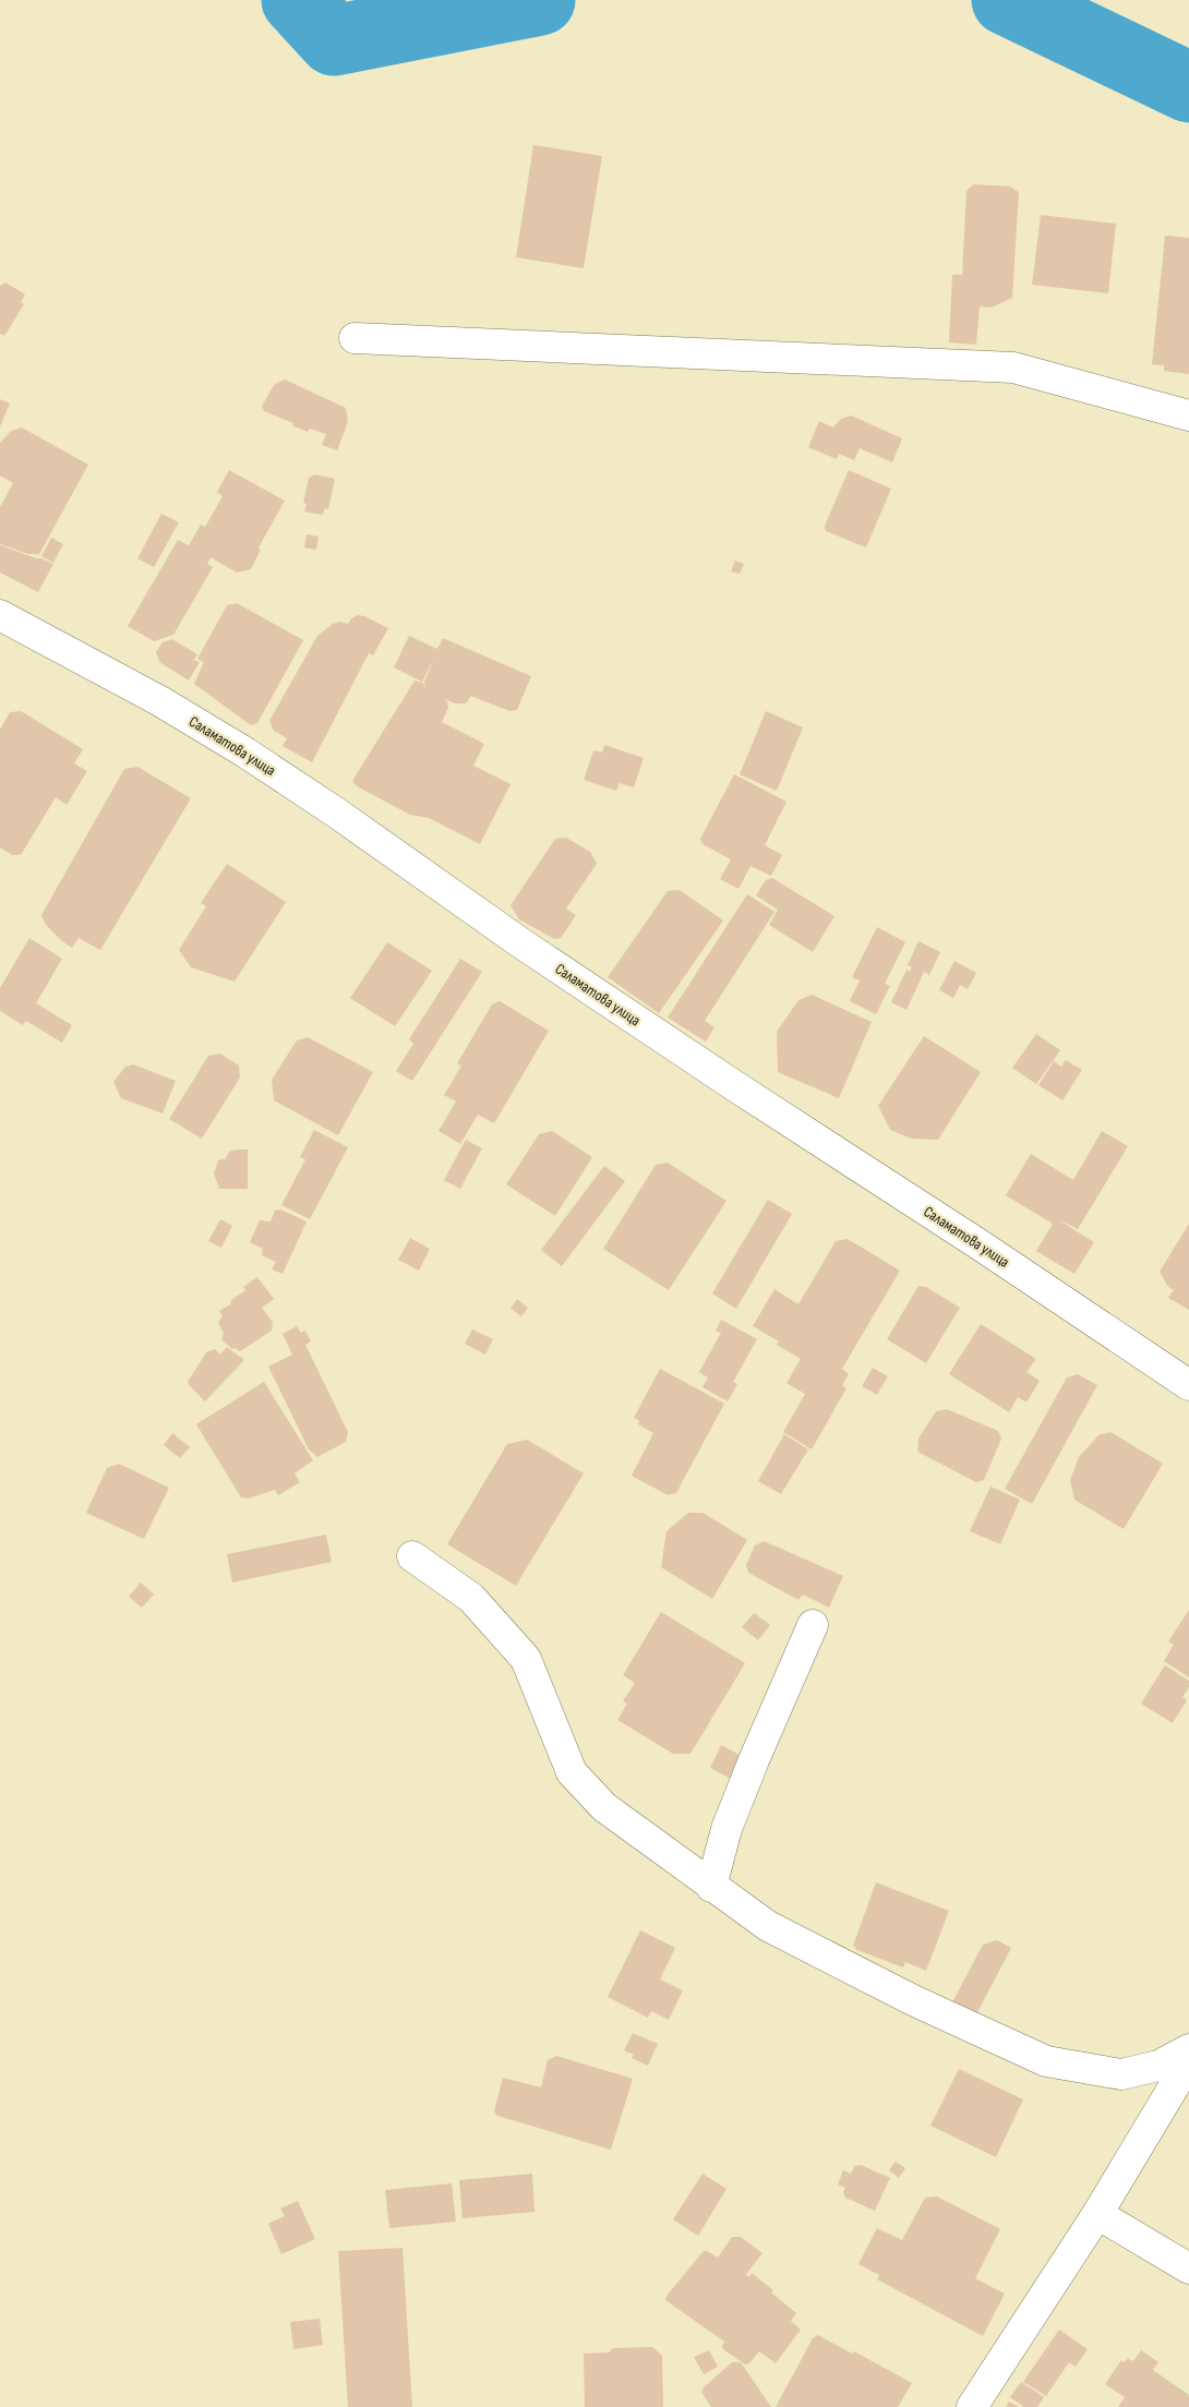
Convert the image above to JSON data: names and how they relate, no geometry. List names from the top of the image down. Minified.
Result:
{"streets":{"street":["Саламатова улица"]}}
